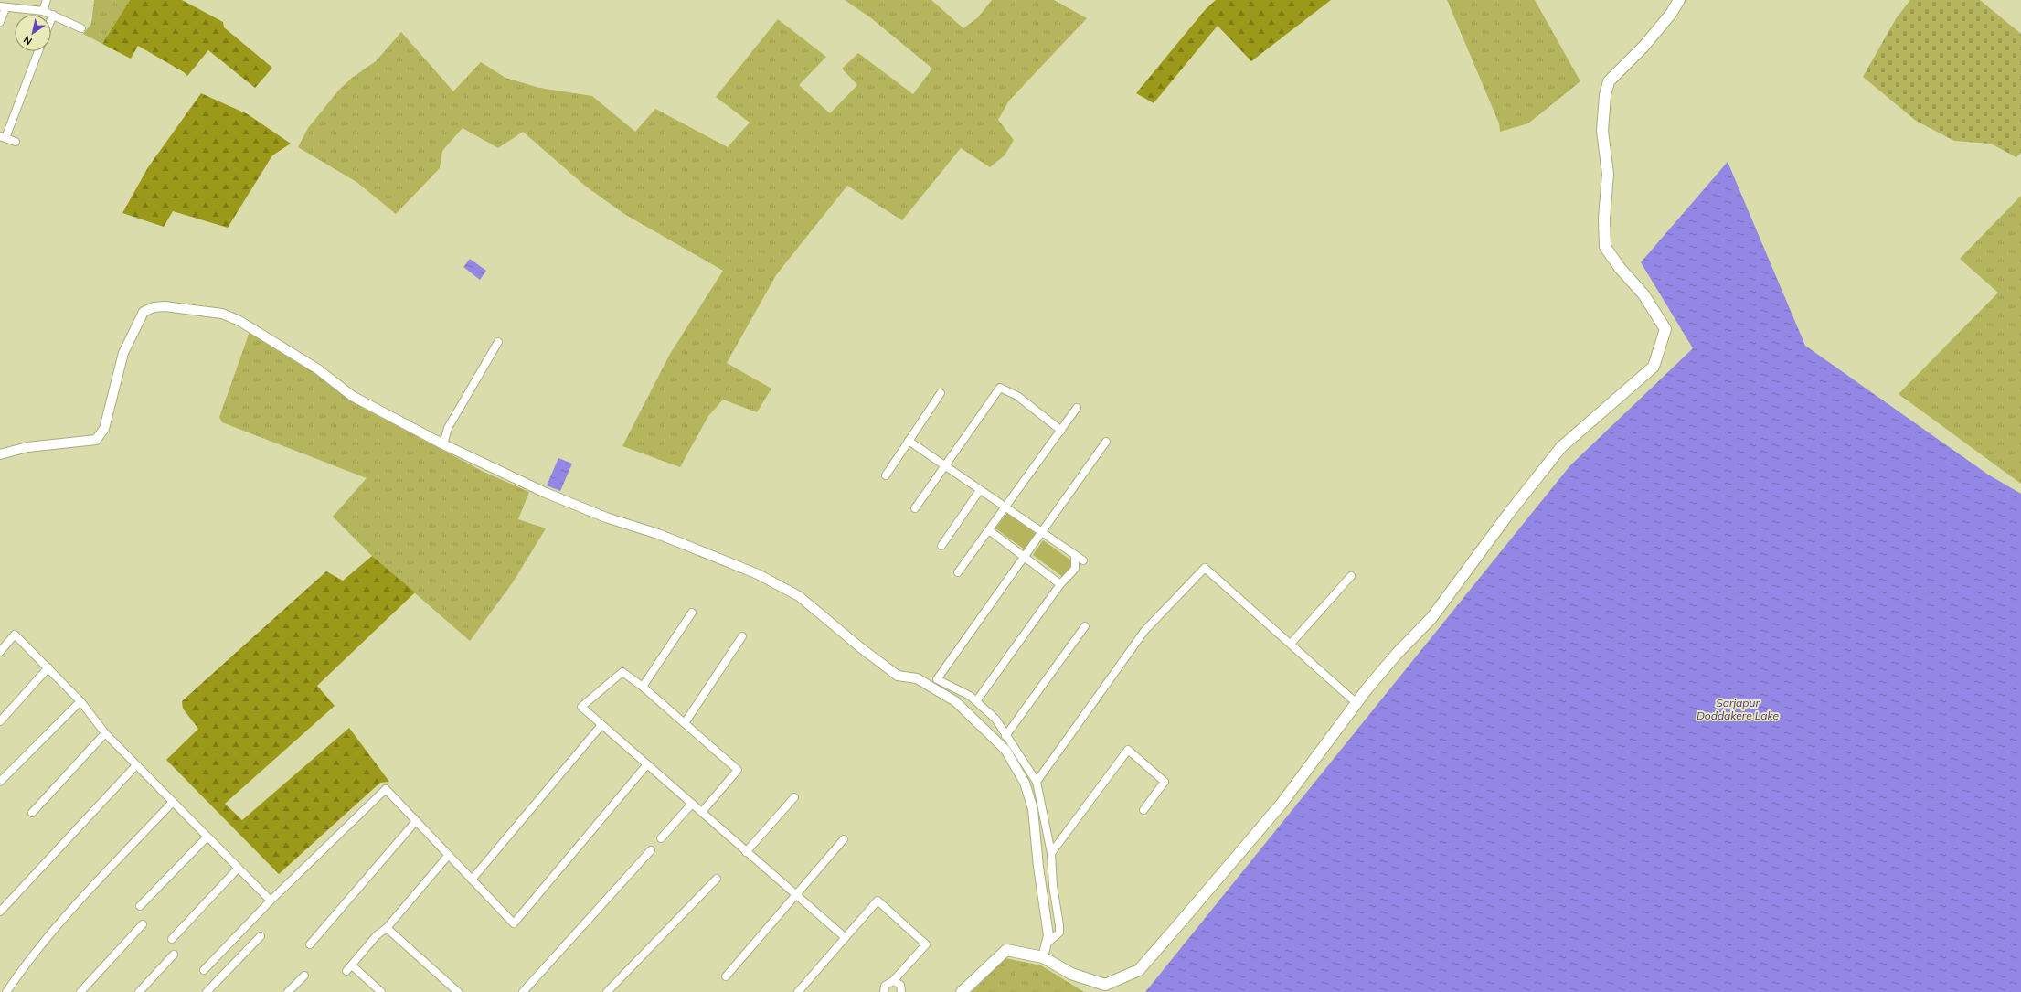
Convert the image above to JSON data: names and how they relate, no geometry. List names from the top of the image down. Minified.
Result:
{"water":["Sarjapur Doddakere Lake"],"north":"bottom left"}
